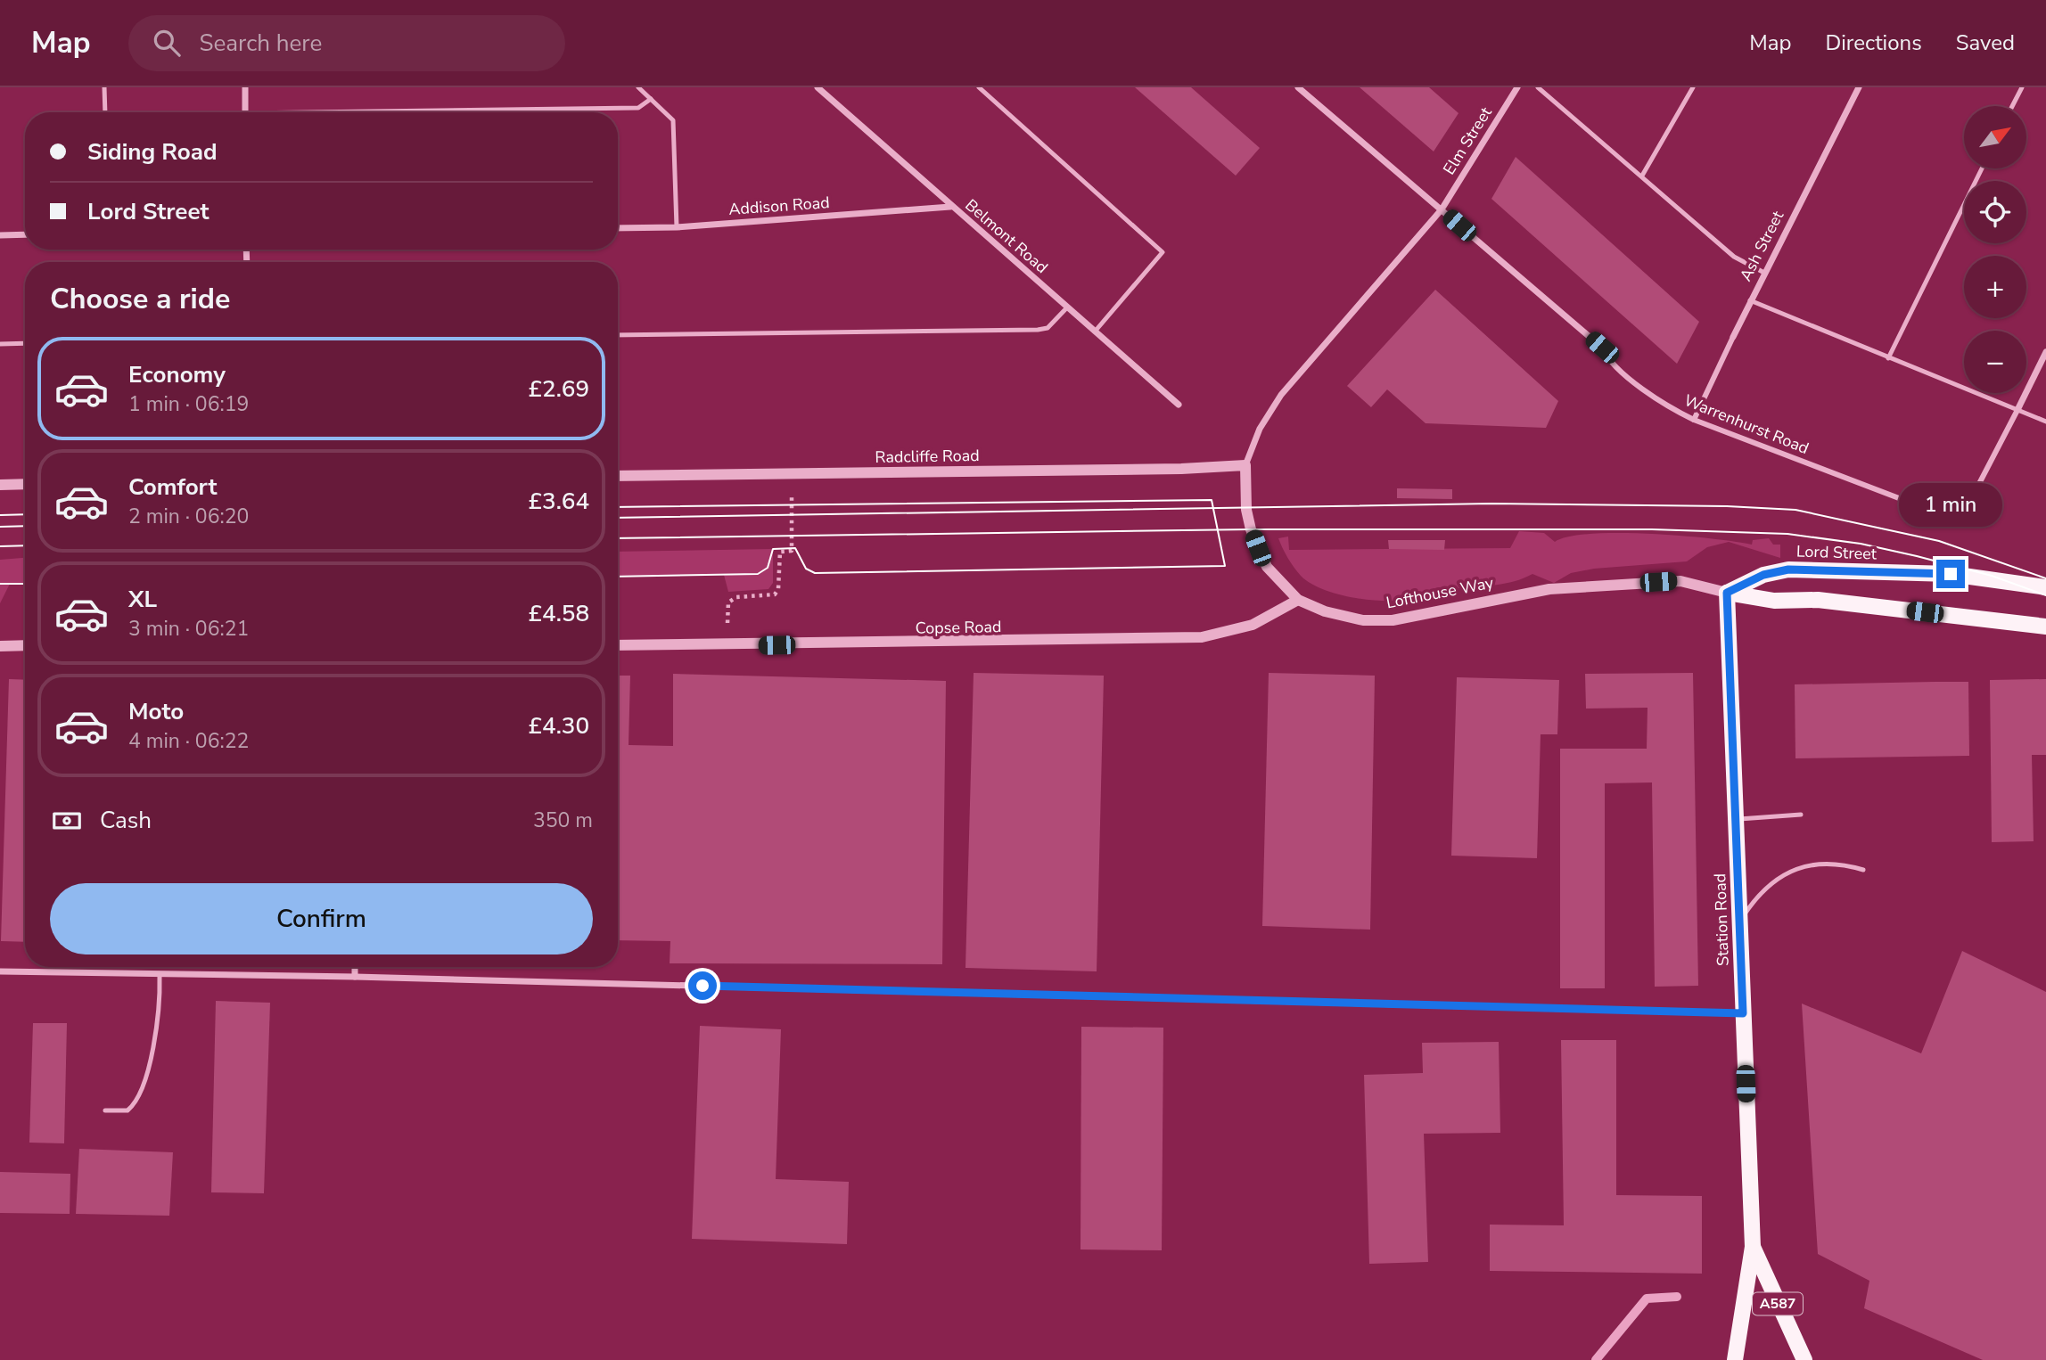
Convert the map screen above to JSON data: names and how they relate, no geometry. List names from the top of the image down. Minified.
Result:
{"streets":{"main road":["Lord Street","Station Road","A587"],"street":["Elm Street","Addison Road","Belmont Road","Ash Street","Warrenhurst Road","Radcliffe Road","Lofthouse Way","Copse Road"]},"crossings":[["Elm Street","Warrenhurst Road"],["Elm Street","Lofthouse Way"],["Addison Road","Belmont Road"],["Ash Street","Warrenhurst Road"],["Warrenhurst Road","Lofthouse Way"],["Radcliffe Road","Lofthouse Way"],["Lord Street","Lofthouse Way"],["Lord Street","Station Road"],["Lofthouse Way","Copse Road"],["Lofthouse Way","Station Road"]],"north":"top right","page":{"header":"Map","search":"Search here","nav":["Map","Directions","Saved"],"map_buttons":["+","−"],"banner":["Siding Road","Lord Street"],"heading":"Choose a ride","list":[{"name":"Economy","note":"1 min · 06:19","value":"£2.69"},{"name":"Comfort","note":"2 min · 06:20","value":"£3.64"},{"name":"XL","note":"3 min · 06:21","value":"£4.58"},{"name":"Moto","note":"4 min · 06:22","value":"£4.30"}],"bubble":"1 min","pay":["Cash","350 m"],"buttons":"Confirm"}}
